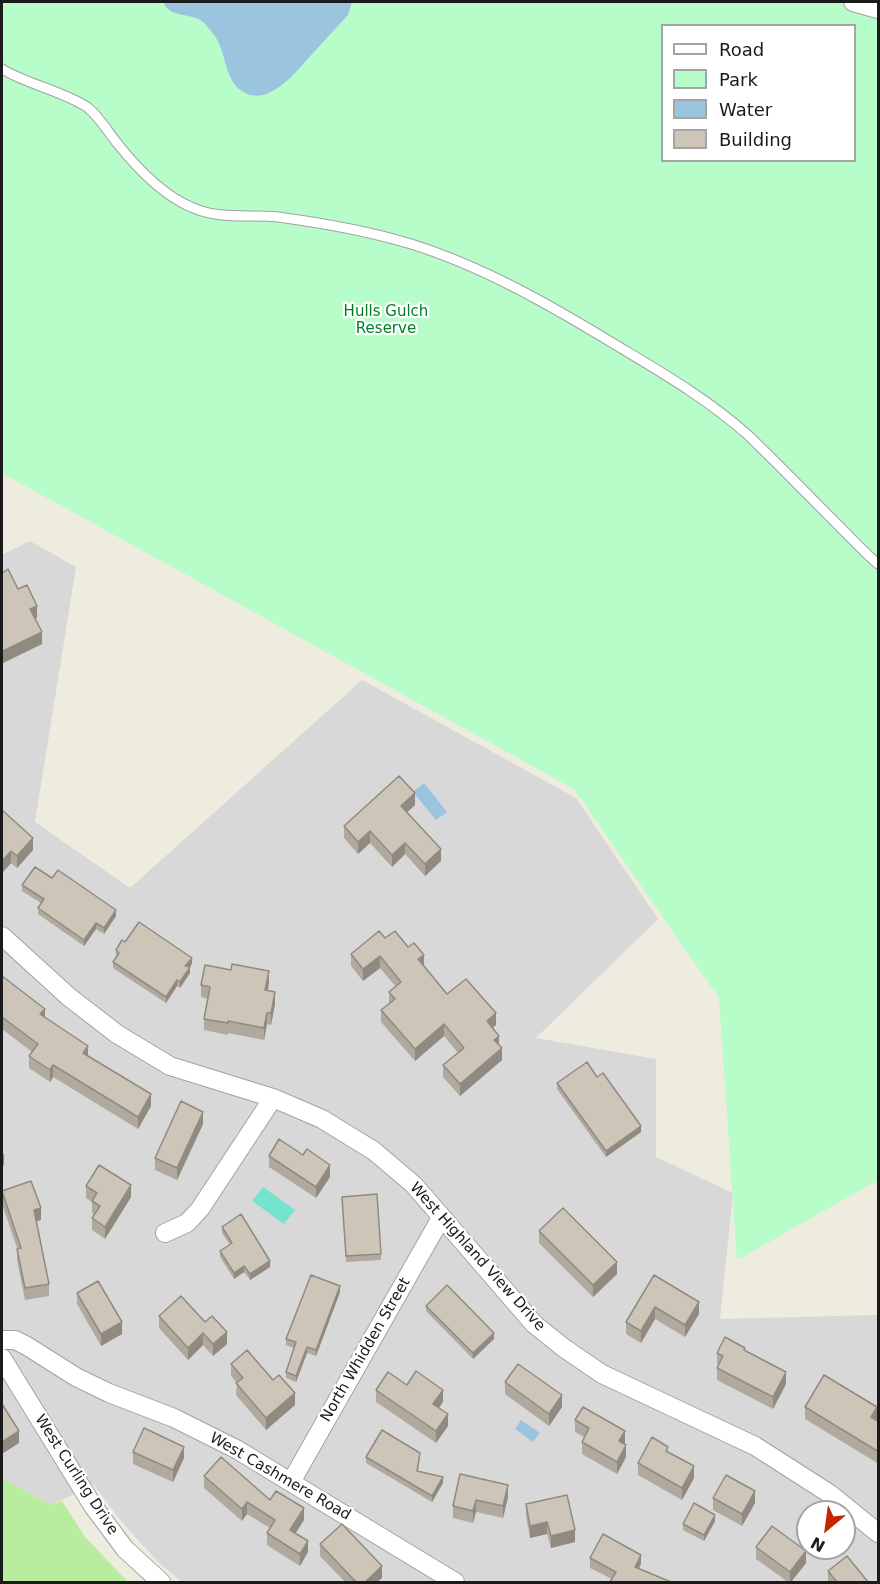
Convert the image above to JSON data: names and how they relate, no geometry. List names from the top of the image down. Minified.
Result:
{"streets":{"street":["West Highland View Drive","North Whidden Street","West Curling Drive","West Cashmere Road"]},"crossings":[["West Highland View Drive","North Whidden Street"],["North Whidden Street","West Cashmere Road"]],"parks":["Hulls Gulch Reserve"],"legend":["Road","Park","Water","Building"],"north":"bottom left"}
